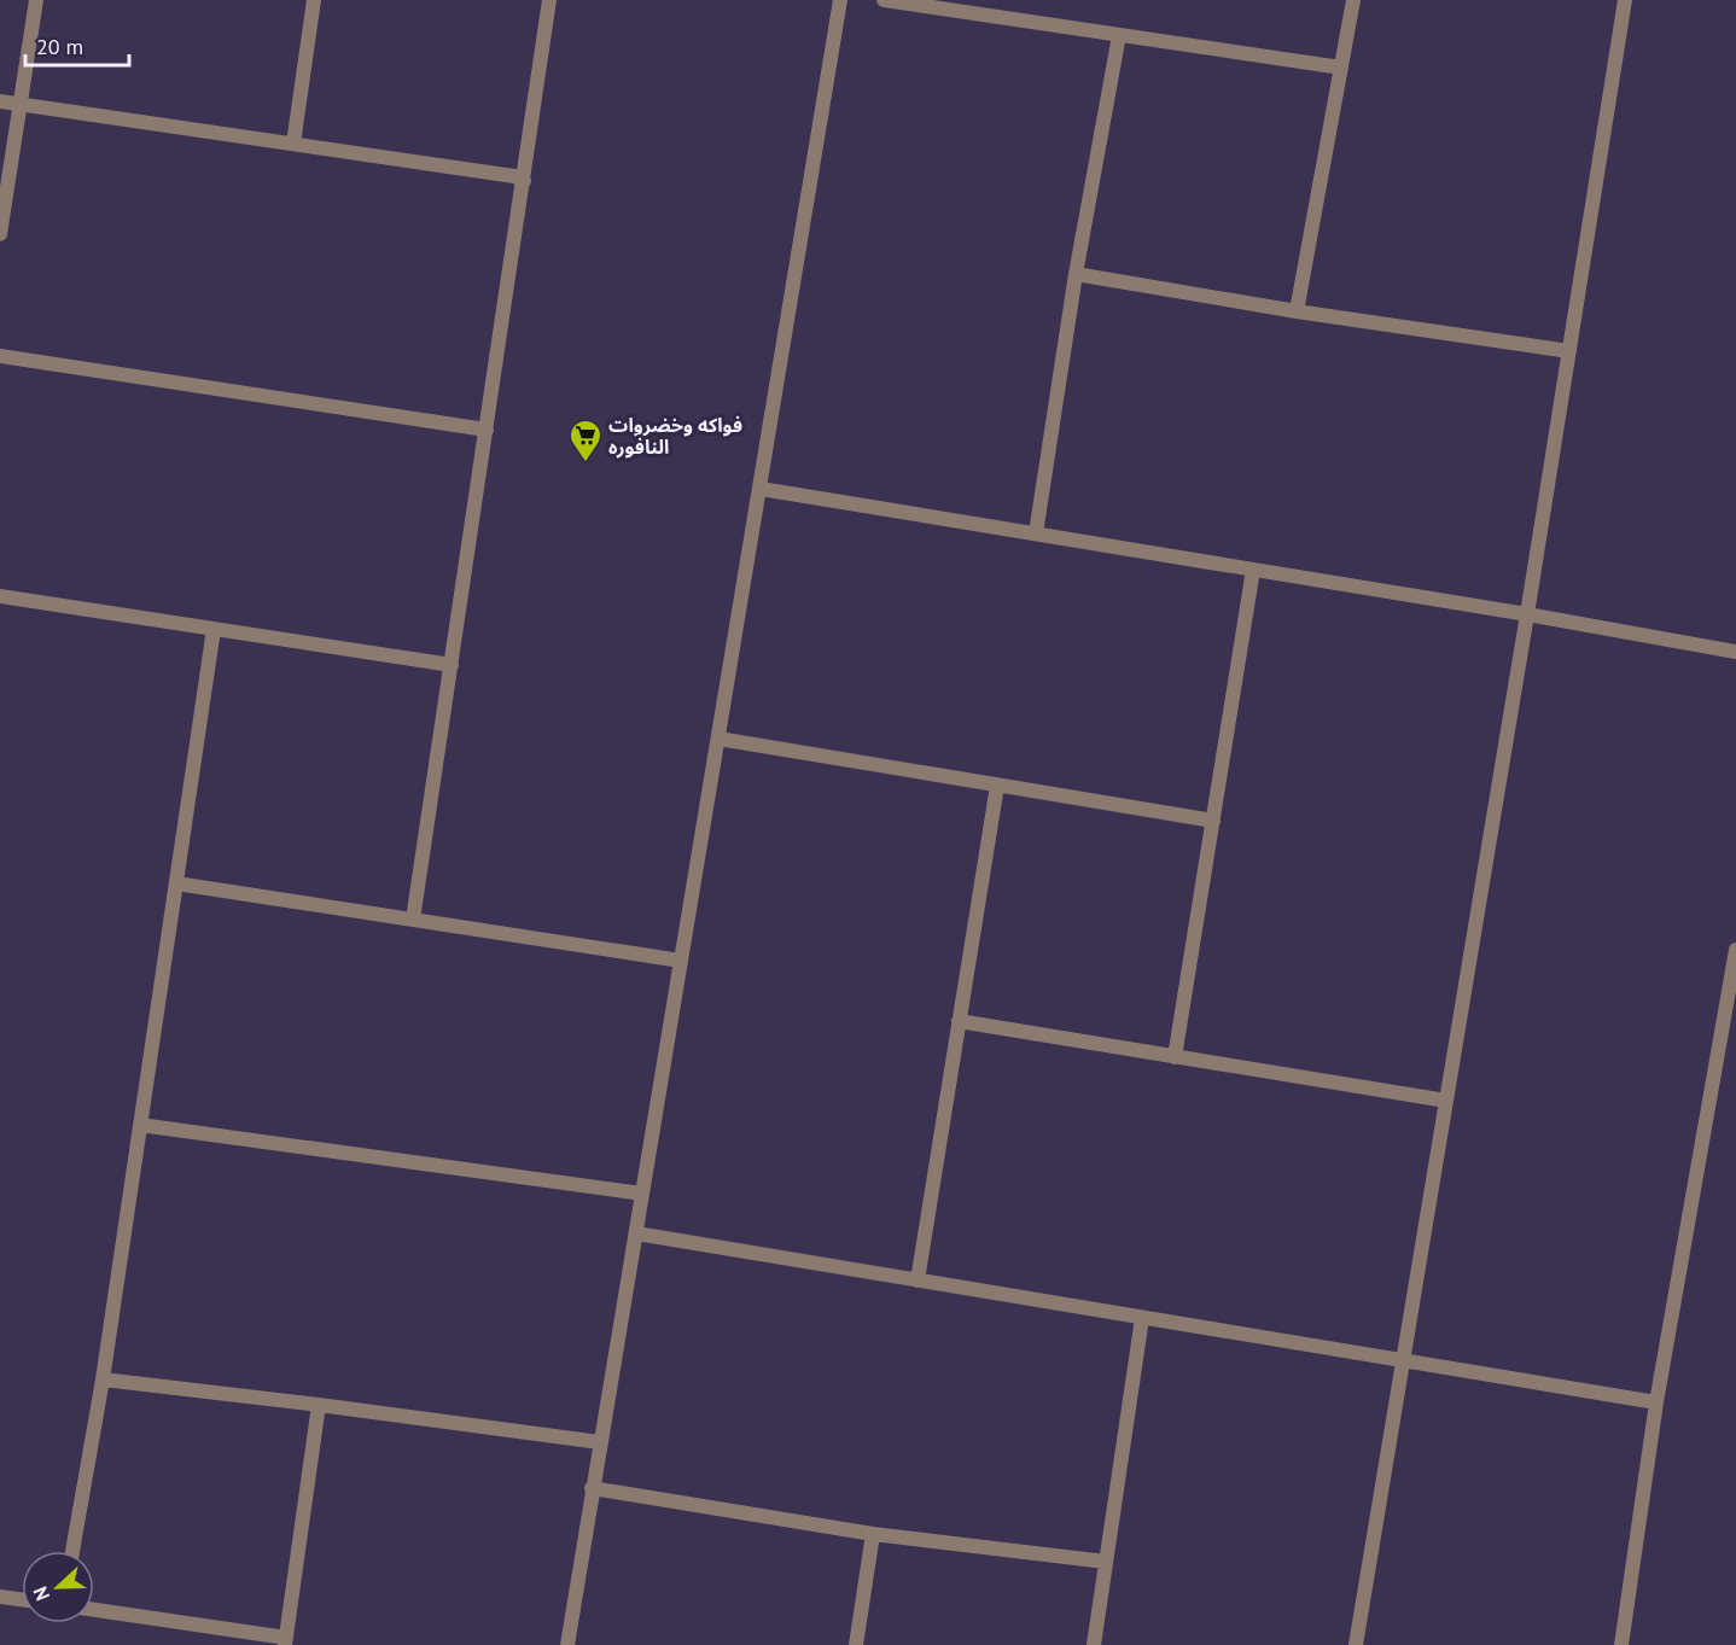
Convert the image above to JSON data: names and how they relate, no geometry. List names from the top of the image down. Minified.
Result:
{"places":{"supermarket":["فواكه وخضروات النافوره"]},"scale_bar":"20 m","north":"left"}
